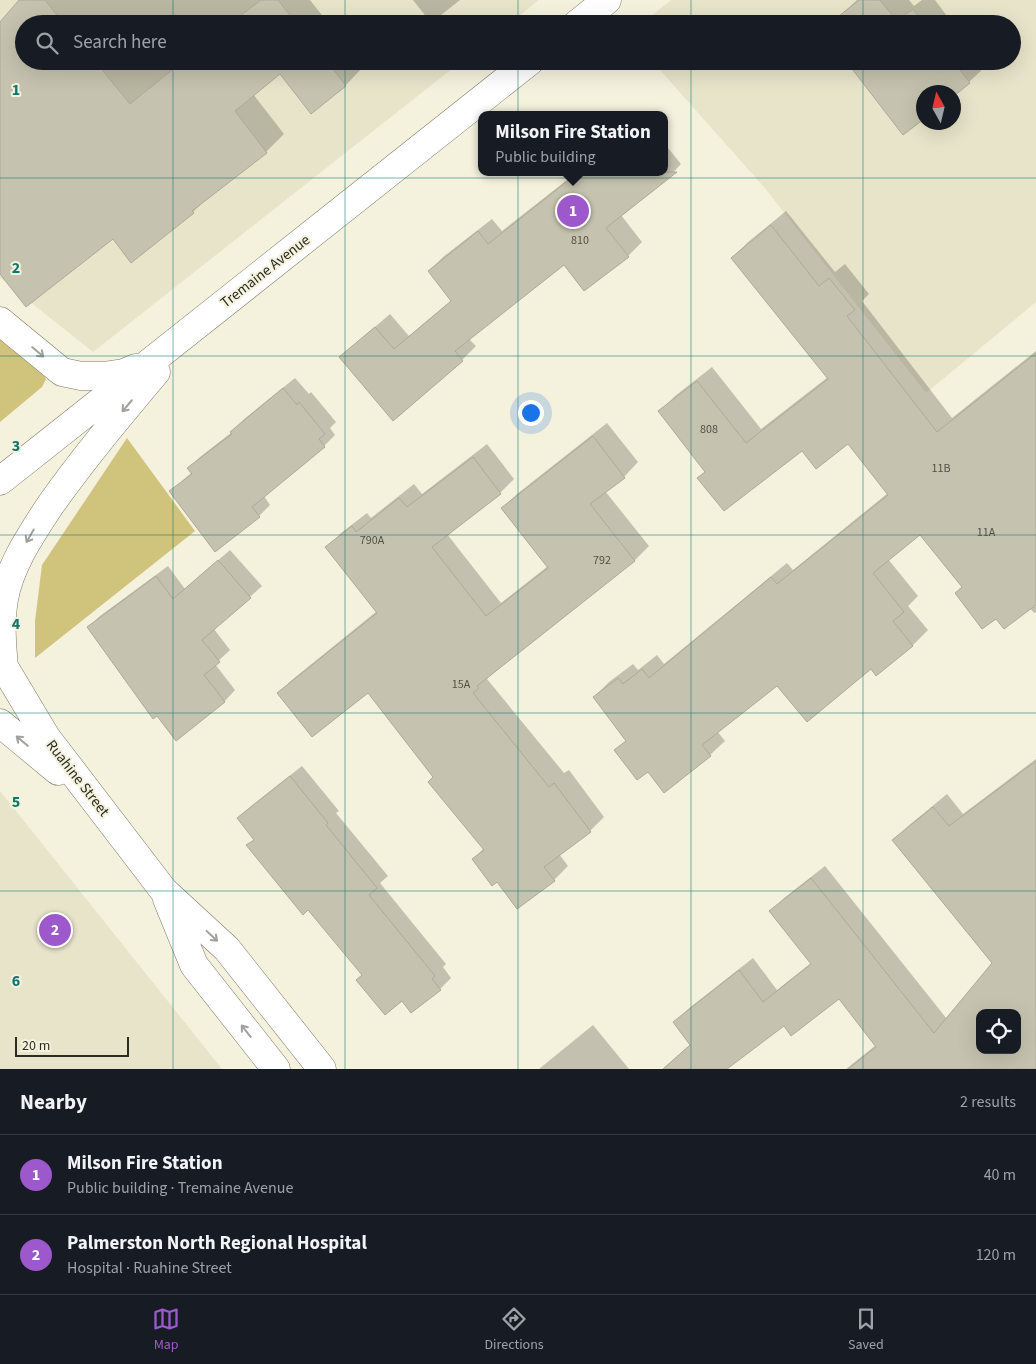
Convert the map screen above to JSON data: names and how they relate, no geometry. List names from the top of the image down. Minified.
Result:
{"streets":{"main road":["Tremaine Avenue","Ruahine Street"]},"house_numbers":["810","808","11B","11A","790A","792","15A"],"scale_bar":"20 m","north":"top","page":{"search":"Search here","popup":["Milson Fire Station","Public building"],"pins":["1","2"],"scale":"20 m","heading":["Nearby","2 results"],"list":[{"mark":"1","name":"Milson Fire Station","note":"Public building · Tremaine Avenue","value":"40 m"},{"mark":"2","name":"Palmerston North Regional Hospital","note":"Hospital · Ruahine Street","value":"120 m"}],"nav":["Map","Directions","Saved"]},"grid":{"rows":["1","2","3","4","5","6"]}}
